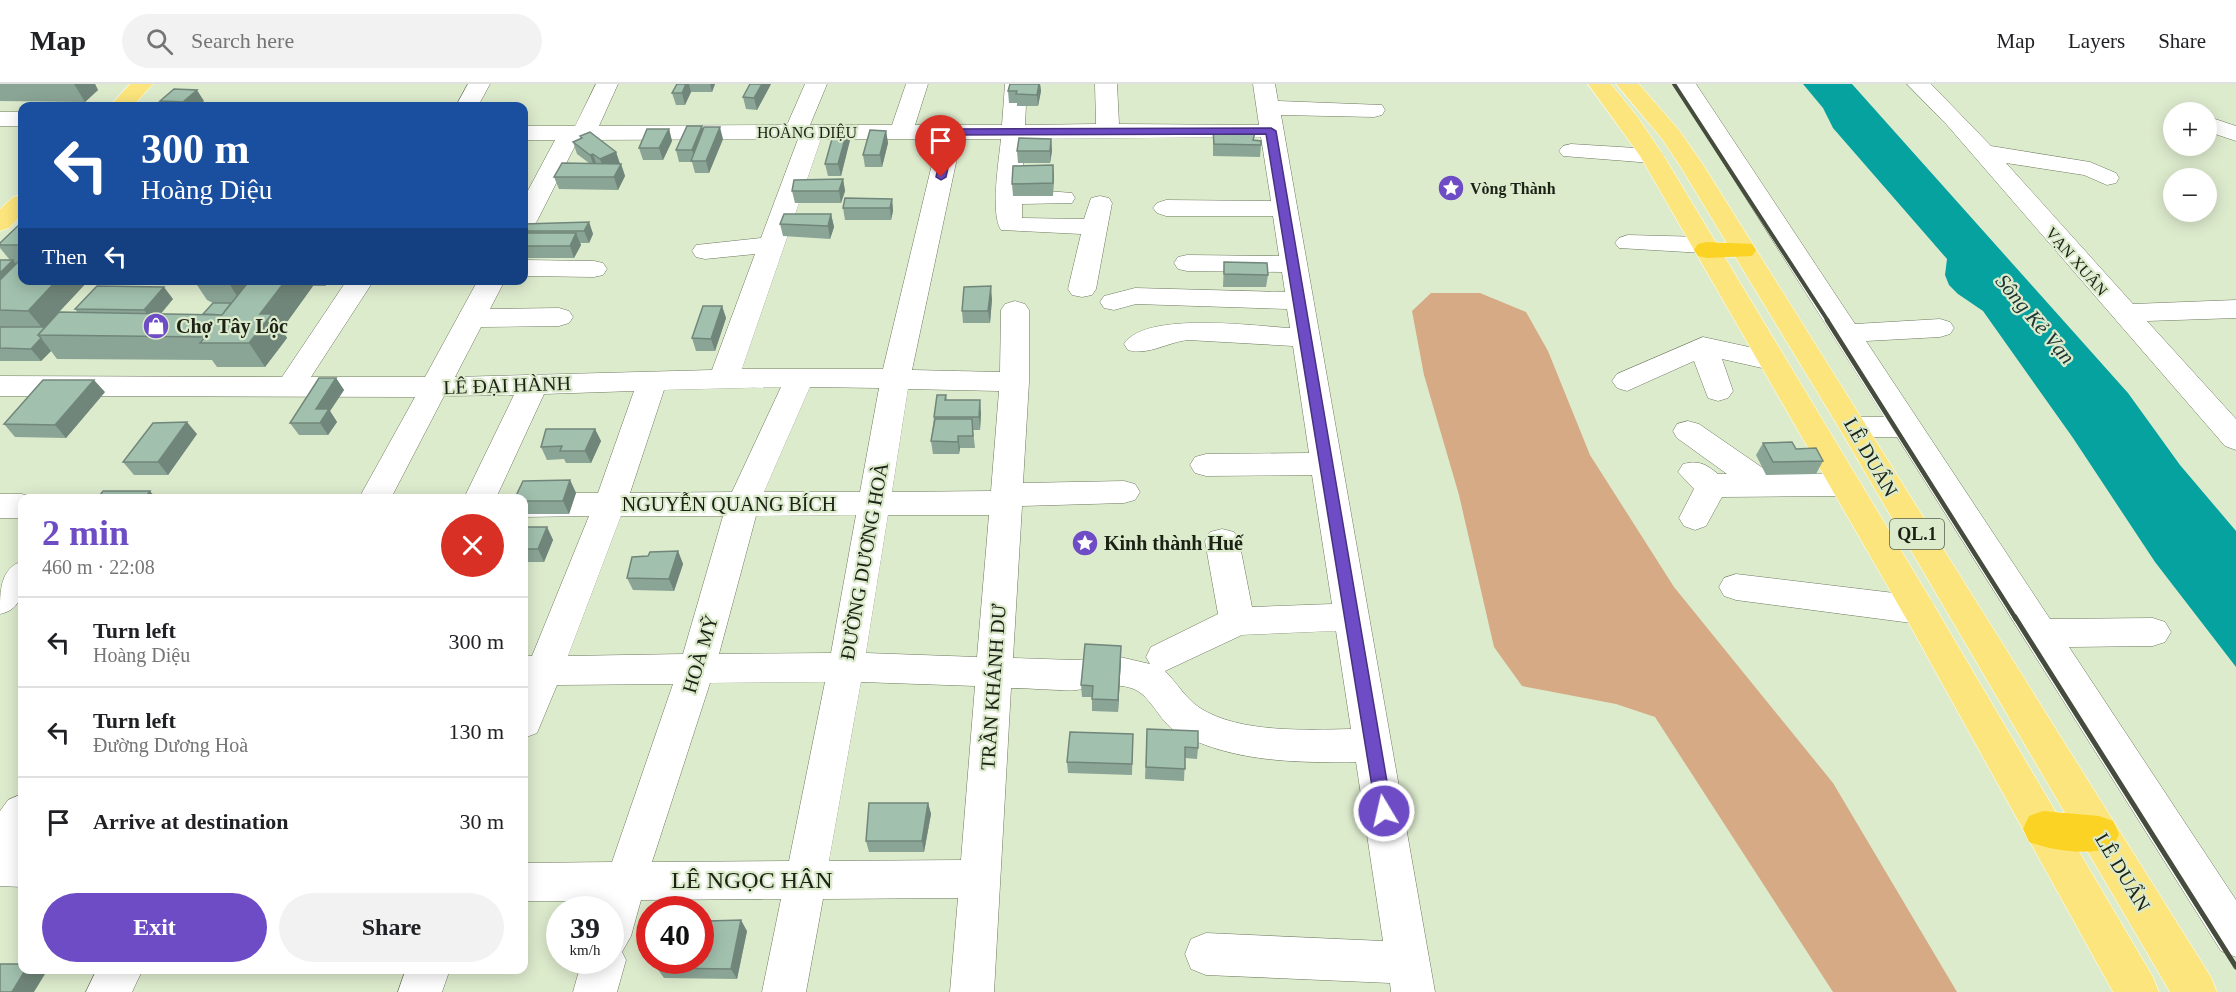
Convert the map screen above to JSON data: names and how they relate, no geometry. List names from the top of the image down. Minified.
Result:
{"streets":{"main road":["LÊ DUẨN","QL.1"],"street":["HOÀNG DIỆU","VẠN XUÂN","LÊ ĐẠI HÀNH","NGUYỄN QUANG BÍCH","ĐƯỜNG DƯƠNG HOÀ","HOÀ MỸ","TRẦN KHÁNH DƯ","LÊ NGỌC HÂN"]},"crossings":[["HOÀNG DIỆU","ĐƯỜNG DƯƠNG HOÀ"],["LÊ ĐẠI HÀNH","ĐƯỜNG DƯƠNG HOÀ"],["LÊ ĐẠI HÀNH","HOÀ MỸ"],["LÊ ĐẠI HÀNH","TRẦN KHÁNH DƯ"],["NGUYỄN QUANG BÍCH","ĐƯỜNG DƯƠNG HOÀ"],["NGUYỄN QUANG BÍCH","HOÀ MỸ"],["NGUYỄN QUANG BÍCH","TRẦN KHÁNH DƯ"],["ĐƯỜNG DƯƠNG HOÀ","LÊ NGỌC HÂN"],["HOÀ MỸ","LÊ NGỌC HÂN"],["TRẦN KHÁNH DƯ","LÊ NGỌC HÂN"]],"water":["Sông Kẻ Vạn"],"places":{"place":["Vòng Thành","Kinh thành Huế"],"shop":["Chợ Tây Lộc"]},"page":{"header":"Map","search":"Search here","nav":["Map","Layers","Share"],"map_buttons":["+","−"],"turn":["300 m","Hoàng Diệu"],"then":"Then","heading":["2 min","460 m · 22:08"],"list":[{"name":"Turn left","note":"Hoàng Diệu","value":"300 m"},{"name":"Turn left","note":"Đường Dương Hoà","value":"130 m"},{"name":"Arrive at destination","value":"30 m"}],"buttons":["Exit","Share"],"speed":"39 km/h","limit":"40"}}
